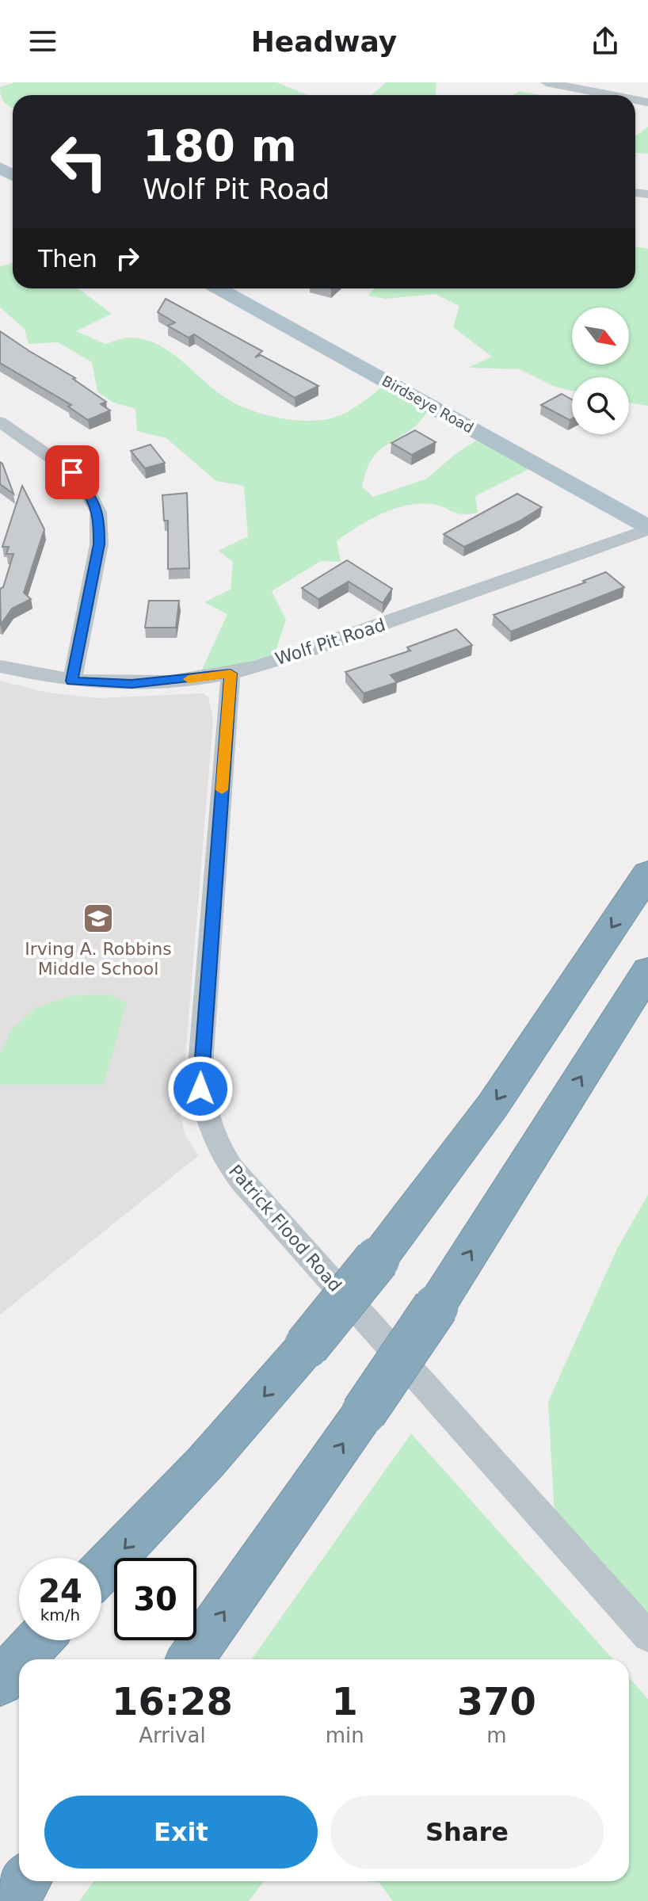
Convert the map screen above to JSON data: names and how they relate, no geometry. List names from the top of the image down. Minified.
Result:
{"streets":{"main road":["Birdseye Road"],"street":["Wolf Pit Road","Patrick Flood Road"]},"crossings":[["Birdseye Road","Wolf Pit Road"],["Wolf Pit Road","Patrick Flood Road"]],"places":{"school or university":["Irving A. Robbins Middle School"]},"north":"bottom right","page":{"header":"Headway","turn":["180 m","Wolf Pit Road"],"then":"Then","speed":"24 km/h","limit":"30","eta":["16:28","Arrival","1","min","370","m"],"buttons":["Exit","Share"]}}
